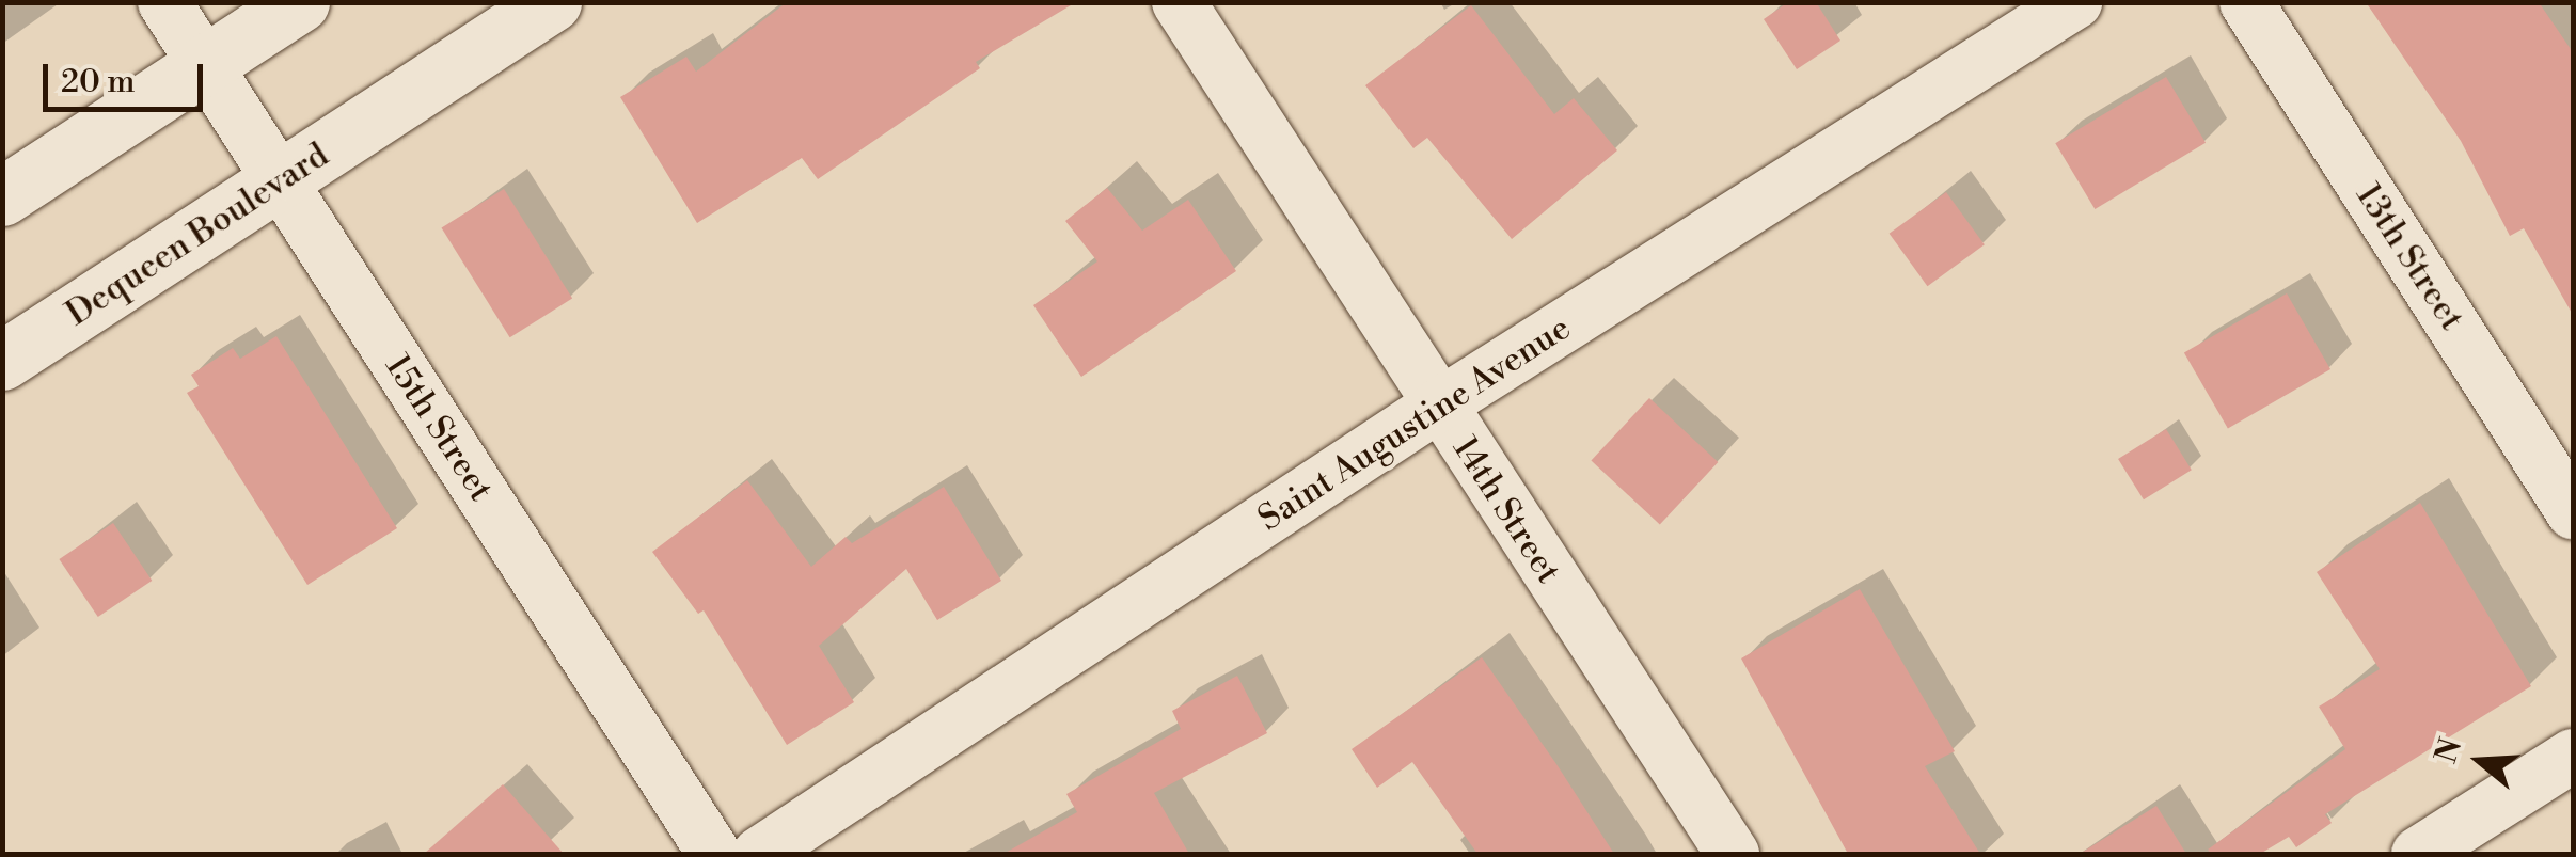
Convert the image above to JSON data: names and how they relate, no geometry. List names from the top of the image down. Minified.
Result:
{"streets":{"street":["Dequeen Boulevard","13th Street","Saint Augustine Avenue","15th Street","14th Street"]},"crossings":[["Dequeen Boulevard","15th Street"],["Saint Augustine Avenue","14th Street"]],"scale_bar":"20 m","north":"left"}
